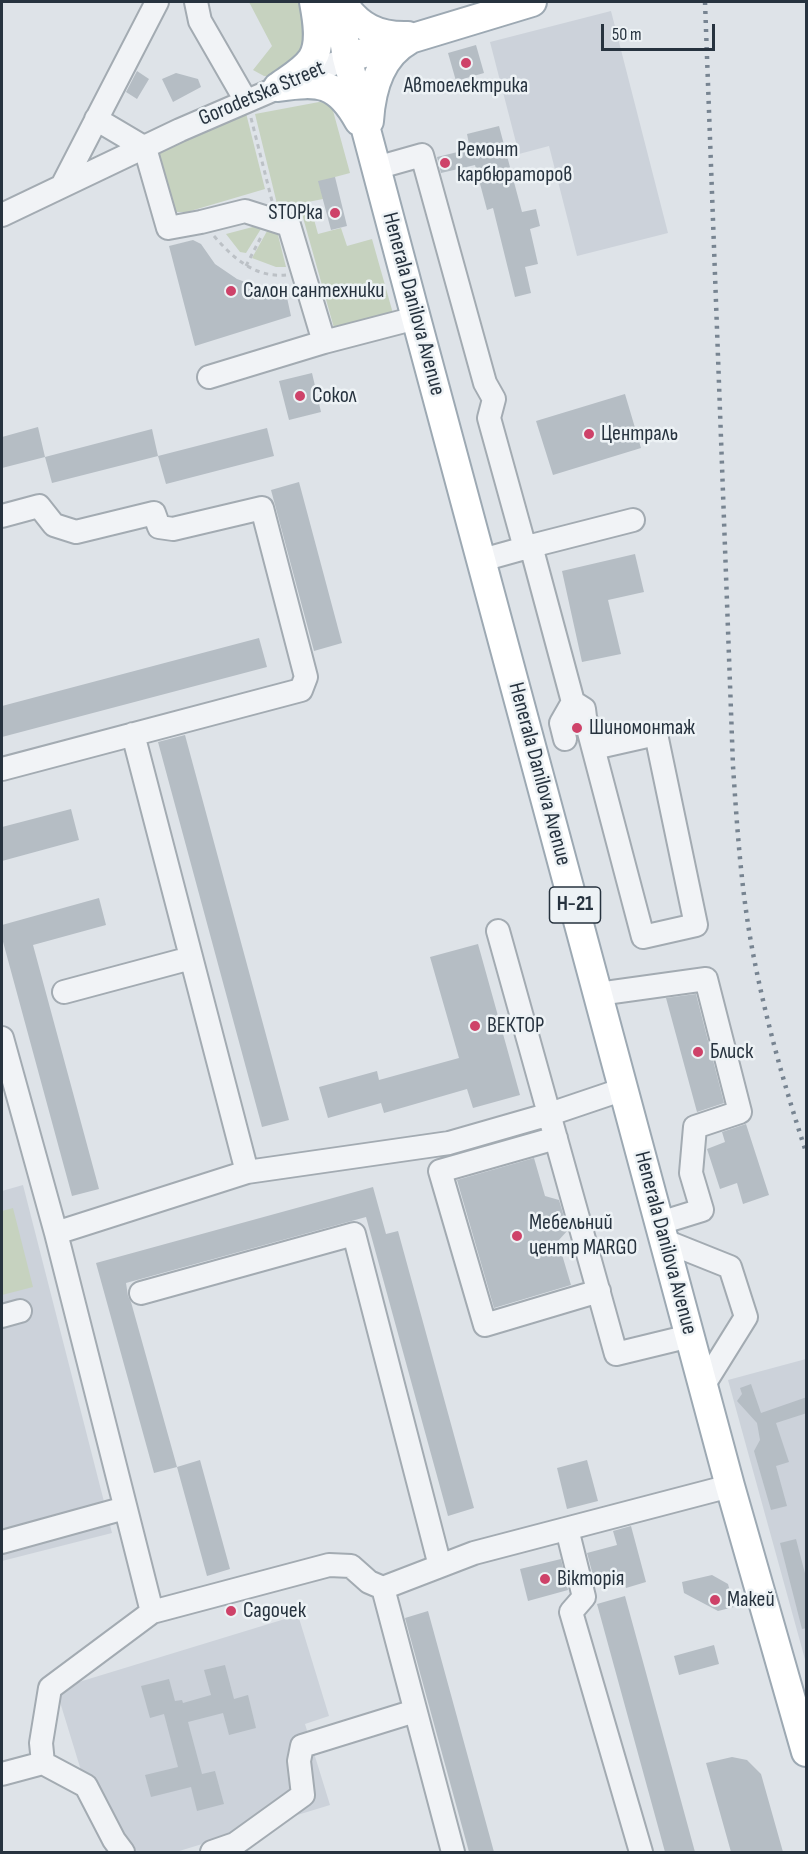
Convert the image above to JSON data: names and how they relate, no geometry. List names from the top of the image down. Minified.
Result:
{"streets":{"main road":["Gorodetska Street","Henerala Danilova Avenue","Н-21"]},"crossings":[["Gorodetska Street","Henerala Danilova Avenue"]],"places":["Автоелектрика","Ремонт карбюраторов","STOPка","Салон сантехники","Сокол","Централь","Шиномонтаж","ВЕКТОР","Блиск","Мебельний центр MARGO","Вікторія","Макей","Садочек"],"scale_bar":"50 m"}
